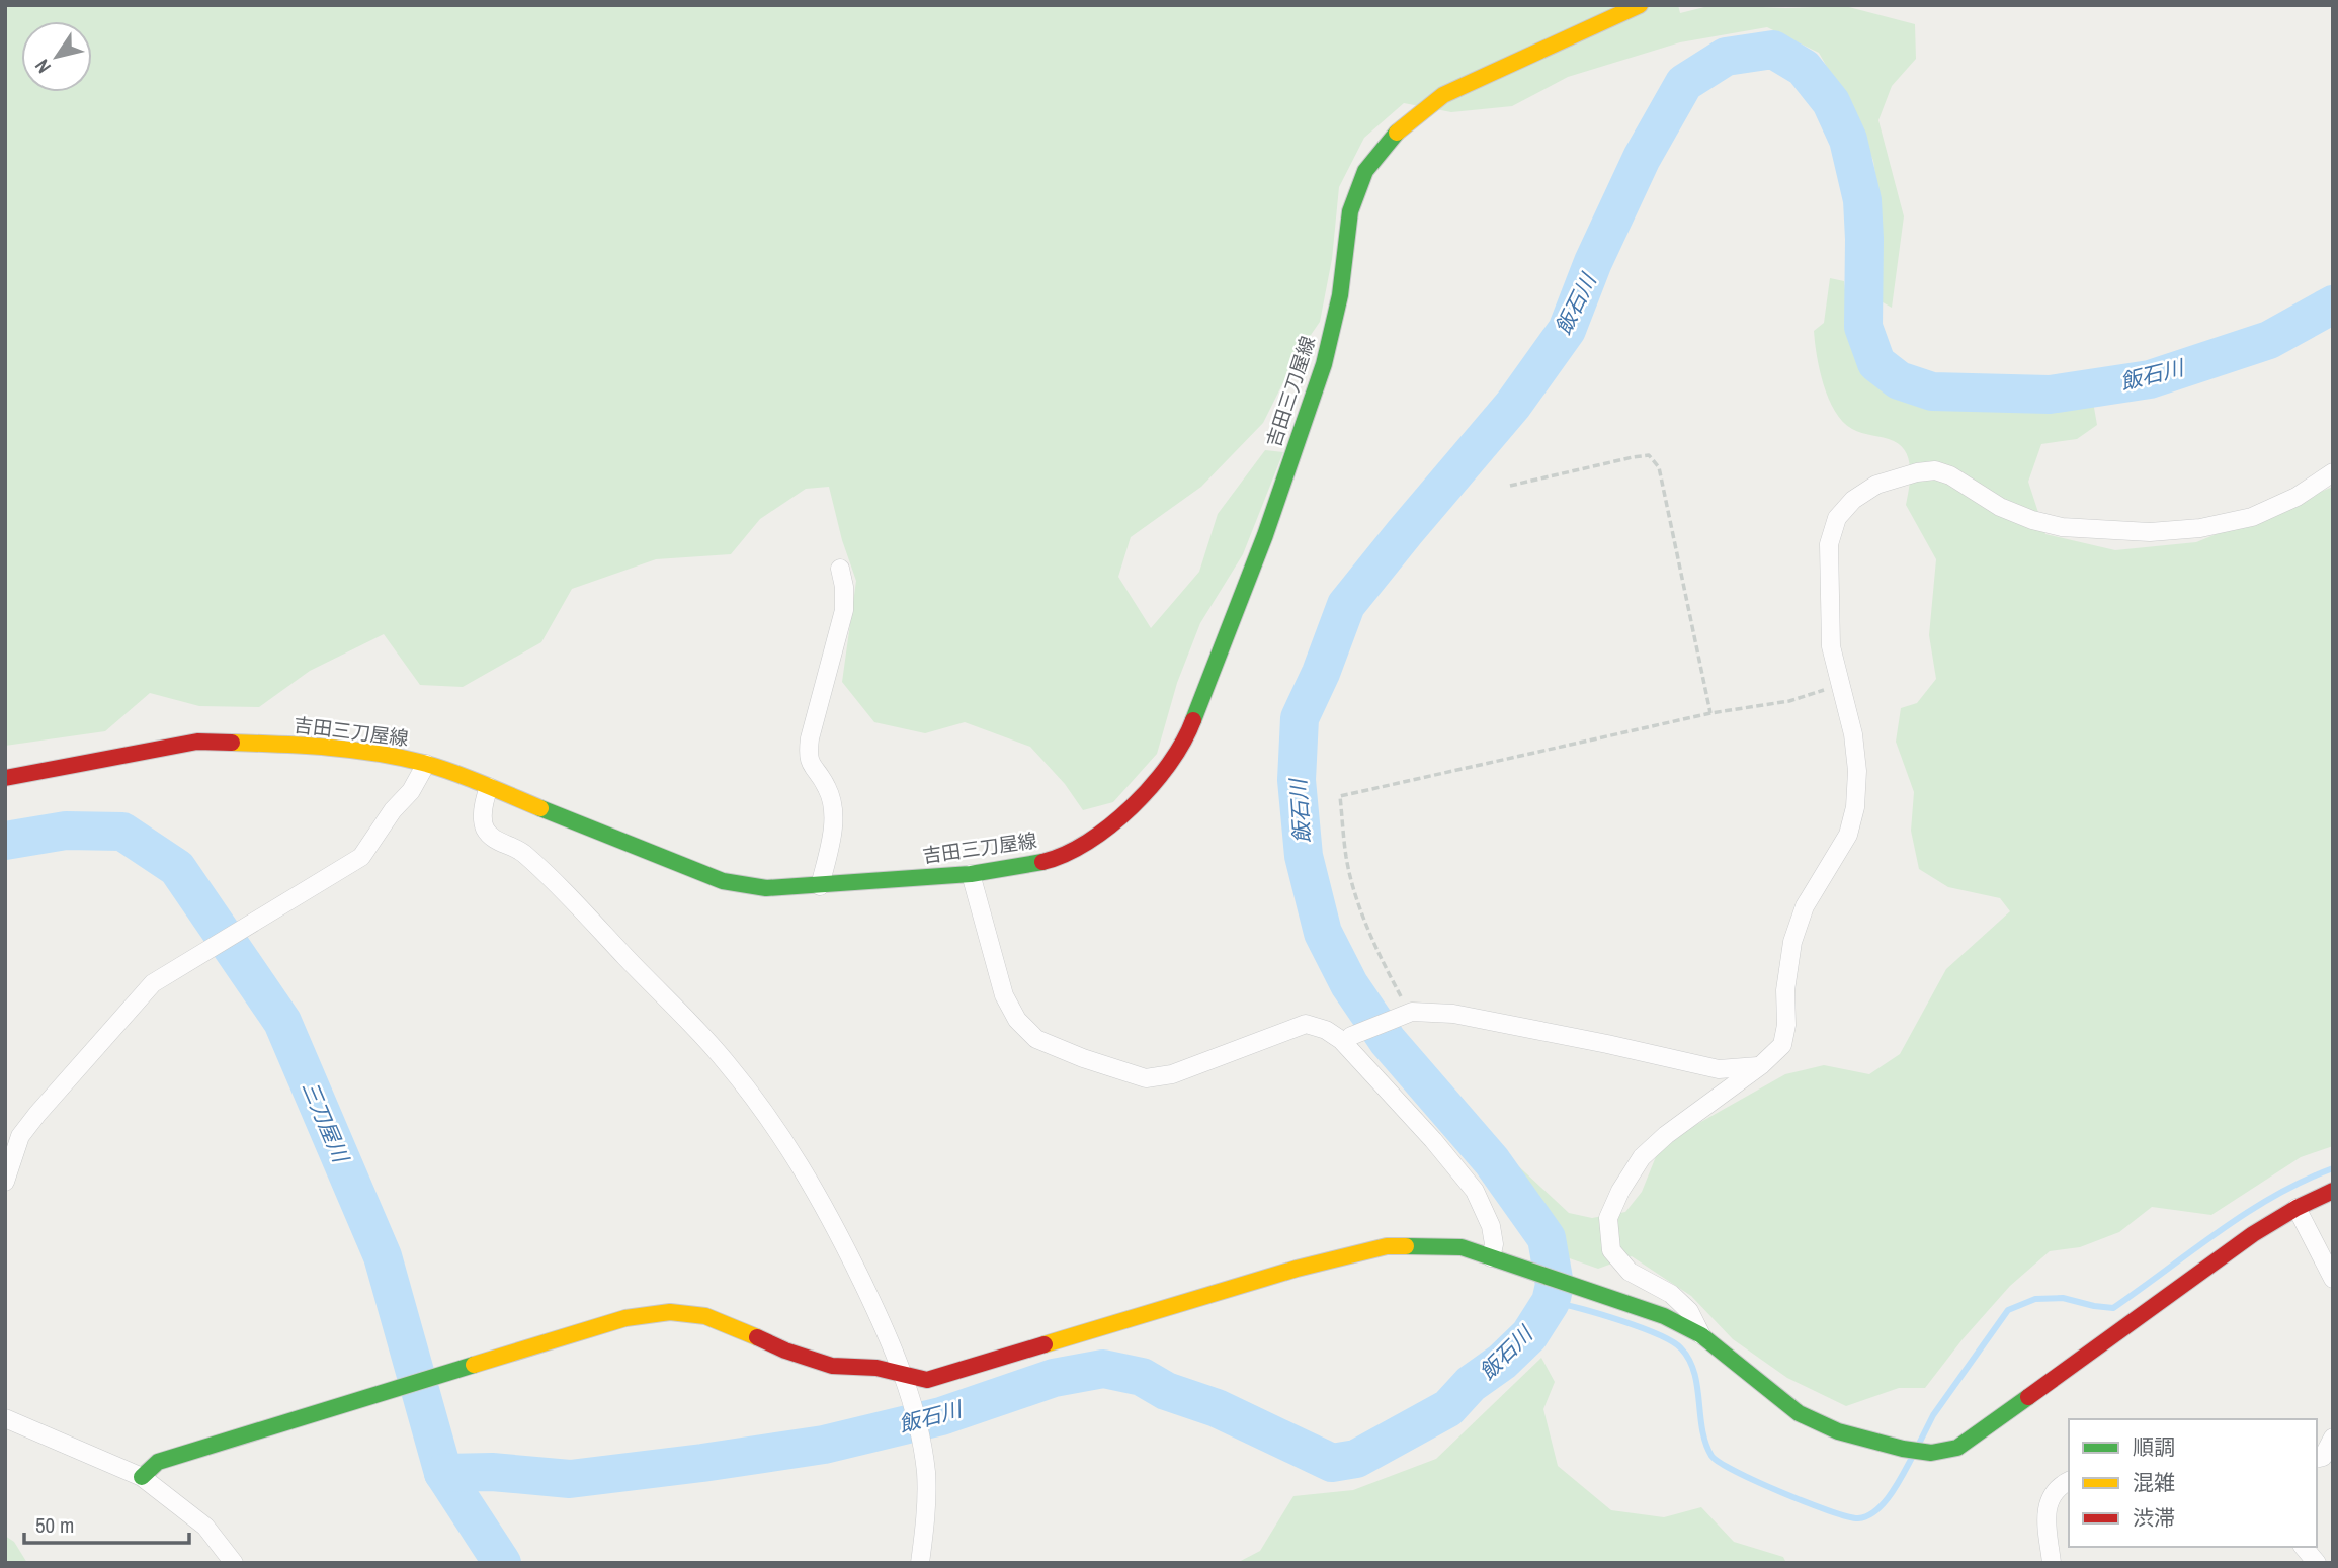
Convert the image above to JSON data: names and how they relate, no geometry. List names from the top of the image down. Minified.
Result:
{"streets":{"street":["吉田三刀屋線"]},"water":["飯石川","三刀屋川"],"legend":["順調","混雑","渋滞"],"scale_bar":"50 m","north":"bottom left"}
